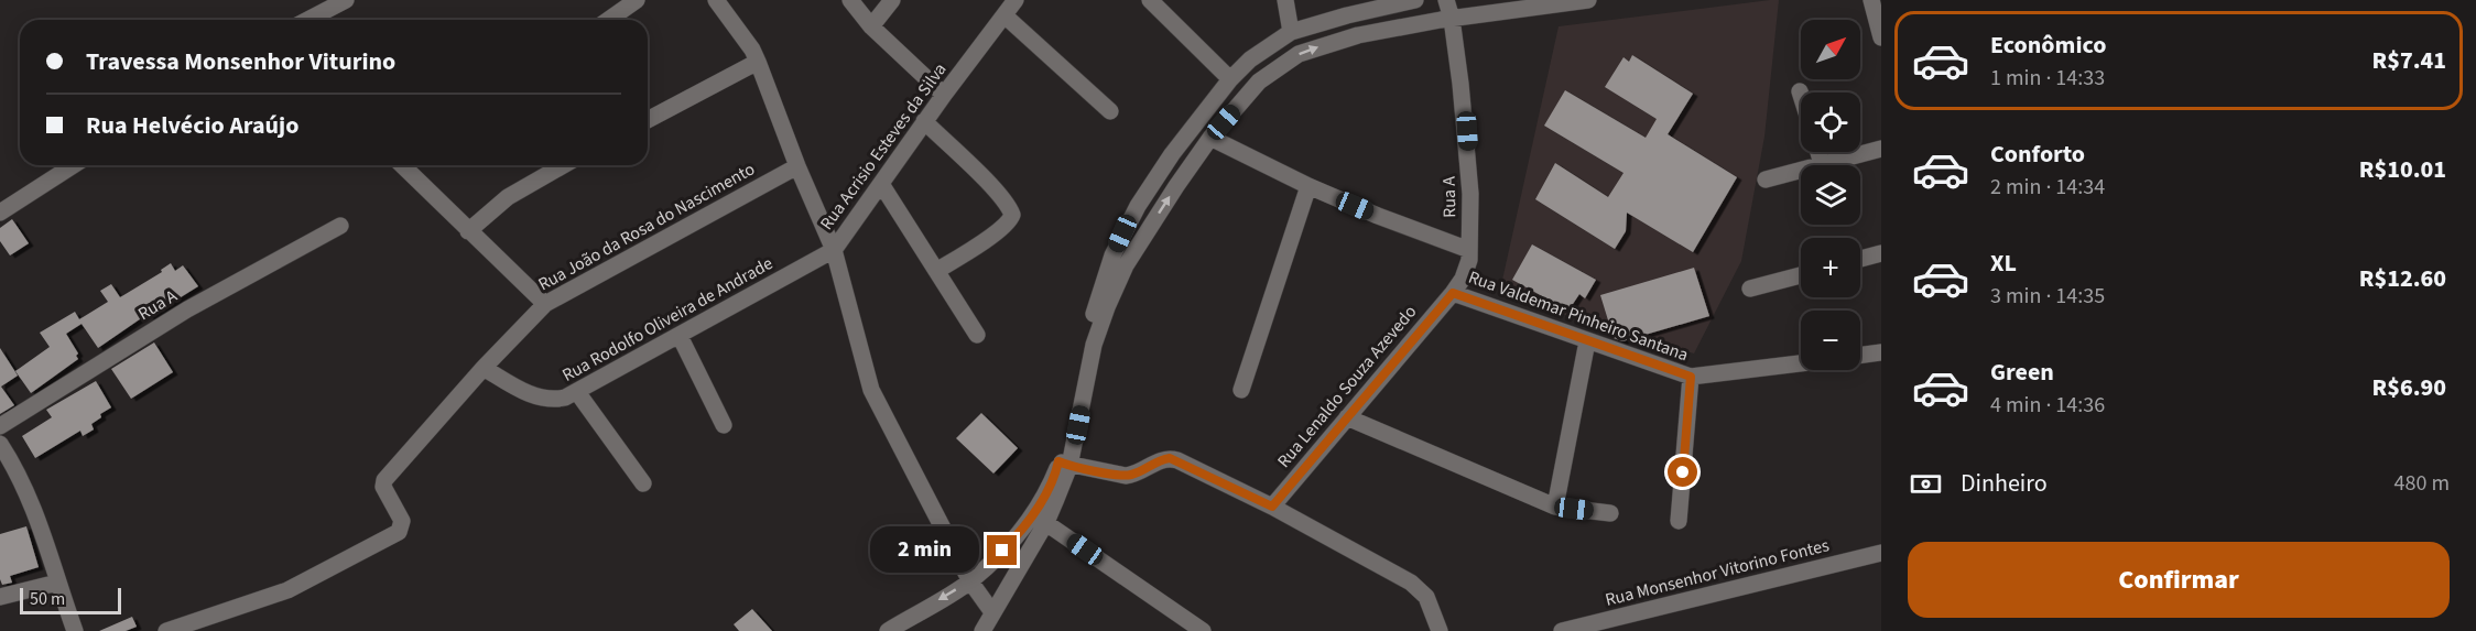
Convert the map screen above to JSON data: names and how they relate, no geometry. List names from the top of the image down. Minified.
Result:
{"streets":{"street":["Rua Acrisio Esteves da Silva","Rua A","Rua João da Rosa do Nascimento","Rua Valdemar Pinheiro Santana","Rua Rodolfo Oliveira de Andrade","Rua Lenaldo Souza Azevedo","Rua Monsenhor Vitorino Fontes"]},"crossings":[["Rua Acrisio Esteves da Silva","Rua Rodolfo Oliveira de Andrade"],["Rua A","Rua Valdemar Pinheiro Santana"],["Rua A","Rua Lenaldo Souza Azevedo"],["Rua João da Rosa do Nascimento","Rua Rodolfo Oliveira de Andrade"],["Rua Valdemar Pinheiro Santana","Rua Lenaldo Souza Azevedo"]],"scale_bar":"50 m","north":"top right","page":{"list":[{"name":"Econômico","note":"1 min · 14:33","value":"R$7.41"},{"name":"Conforto","note":"2 min · 14:34","value":"R$10.01"},{"name":"XL","note":"3 min · 14:35","value":"R$12.60"},{"name":"Green","note":"4 min · 14:36","value":"R$6.90"}],"map_buttons":["+","−"],"banner":["Travessa Monsenhor Viturino","Rua Helvécio Araújo"],"pay":["Dinheiro","480 m"],"bubble":"2 min","buttons":"Confirmar","scale":"50 m"}}
